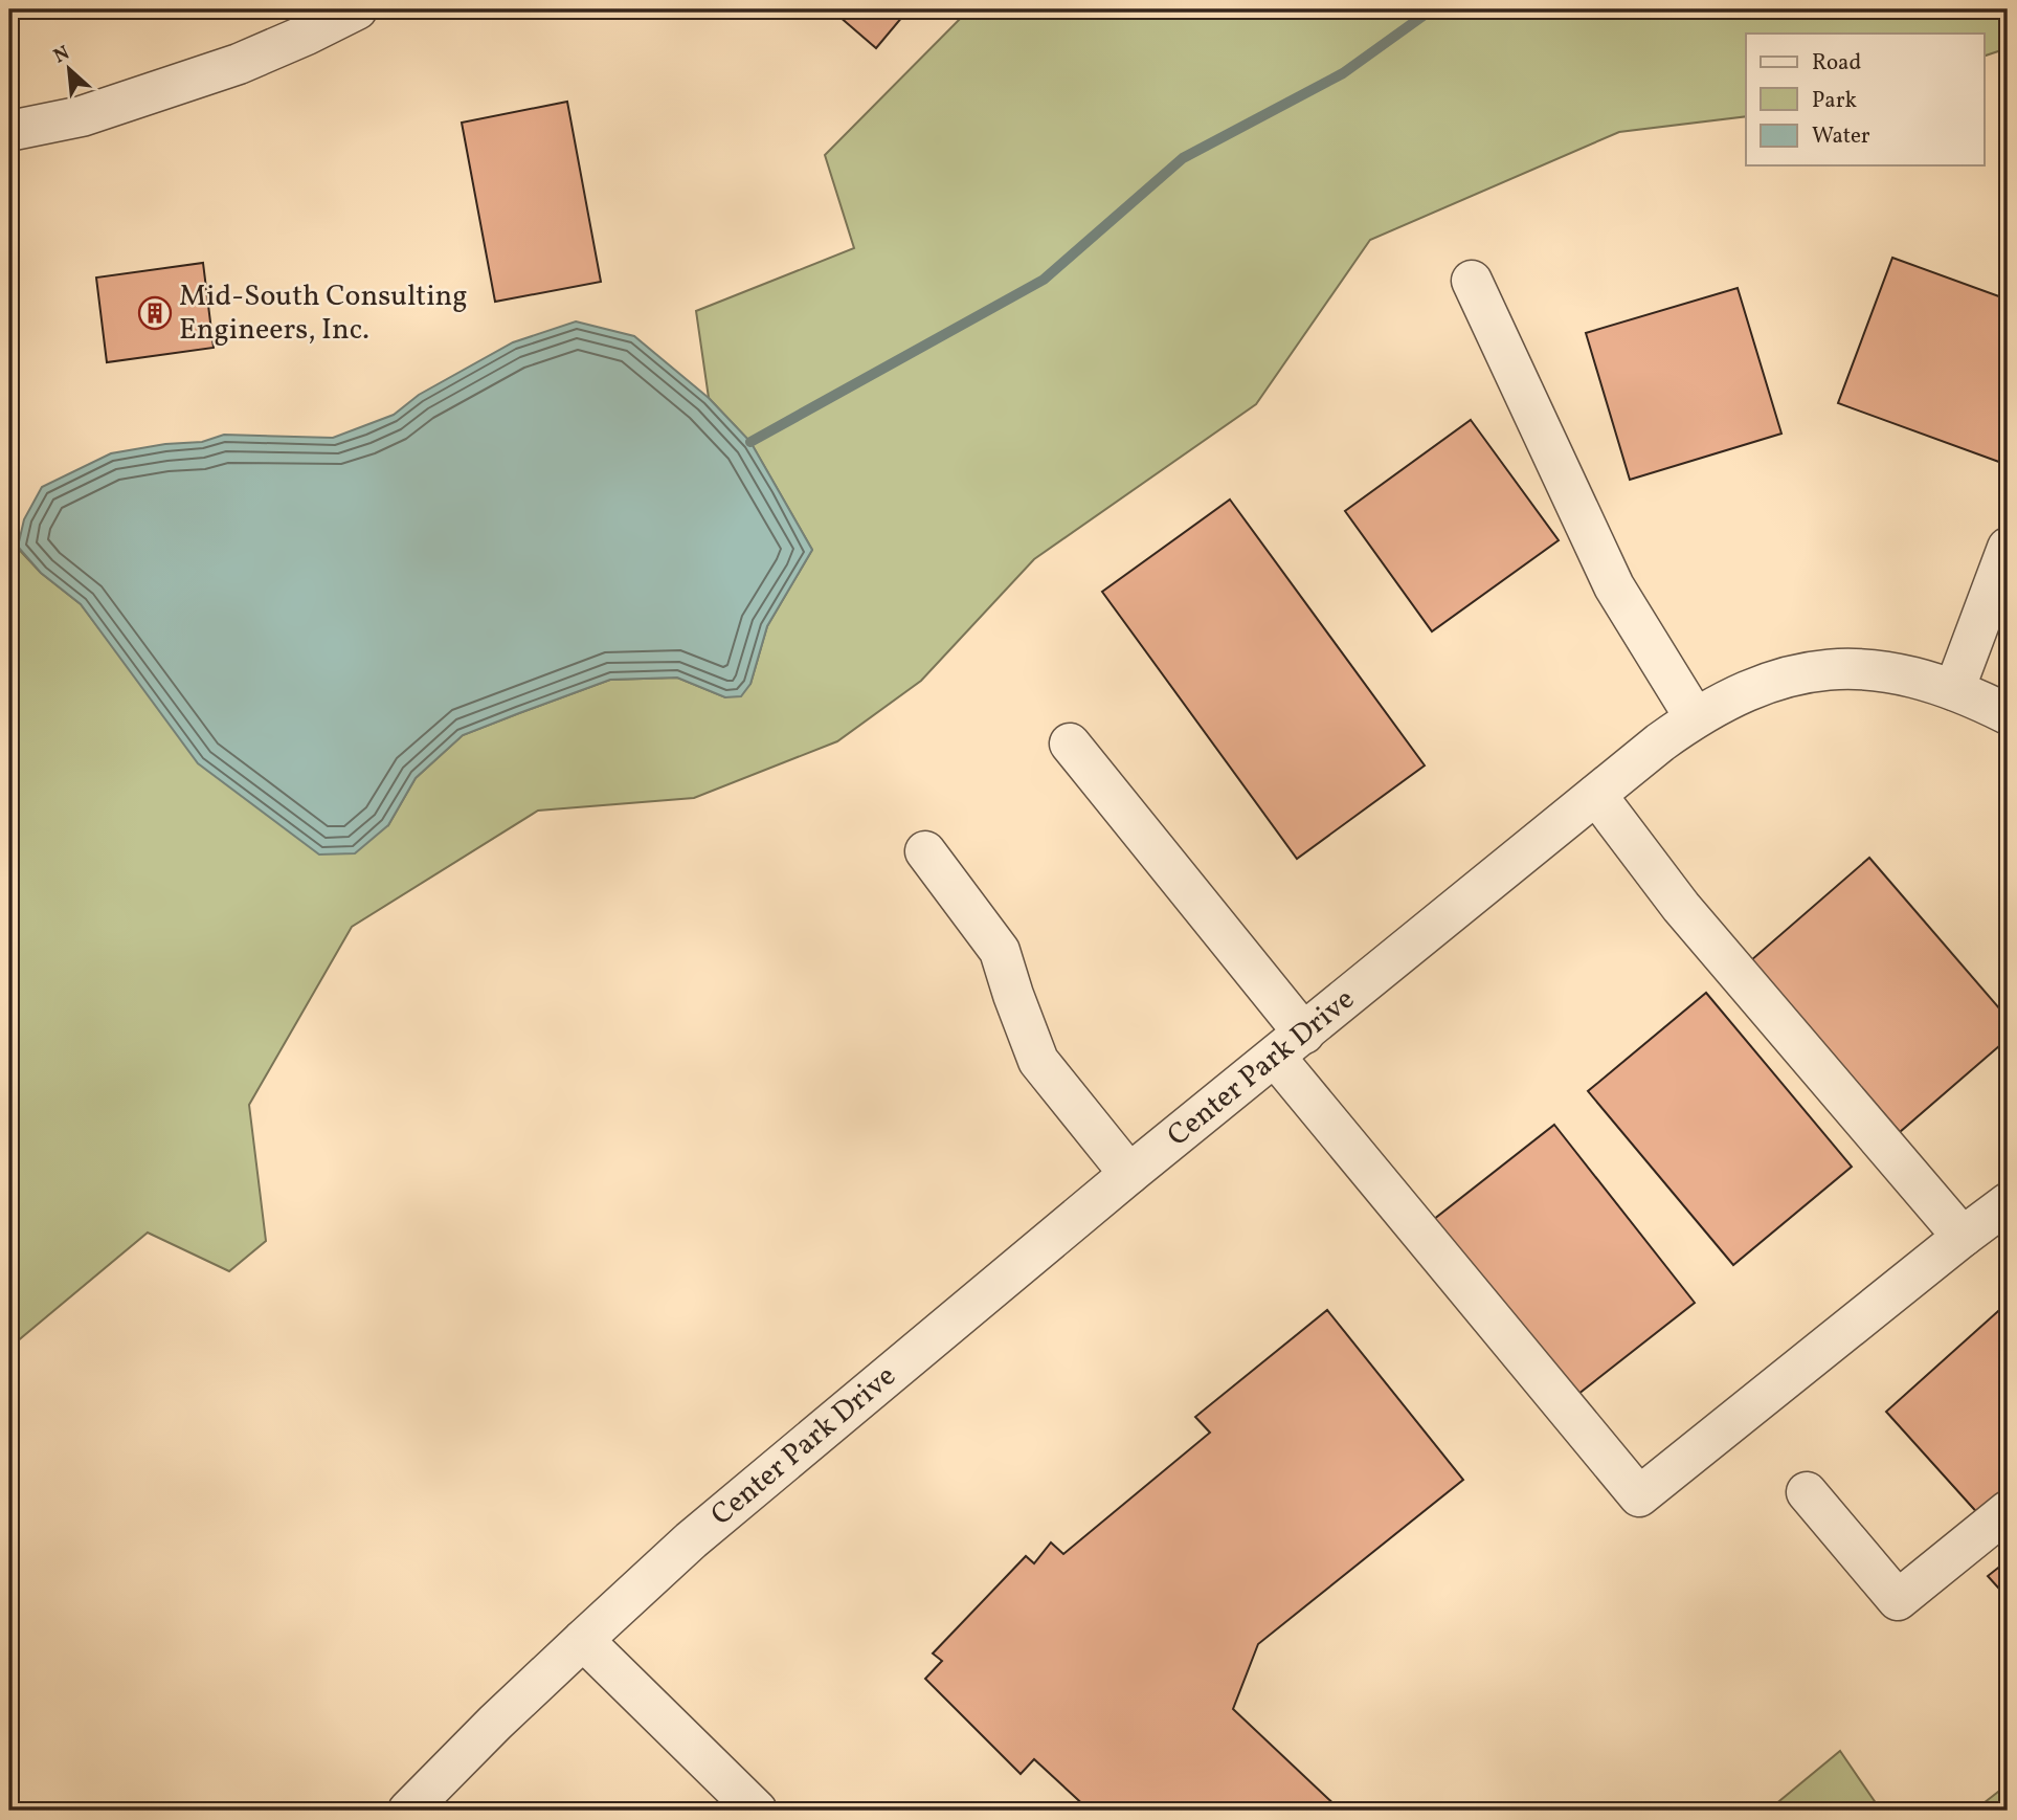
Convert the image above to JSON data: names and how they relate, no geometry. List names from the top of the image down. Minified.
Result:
{"streets":{"street":["Center Park Drive"]},"places":{"building":["Mid-South Consulting Engineers, Inc."]},"legend":["Road","Park","Water"],"north":"top left"}
